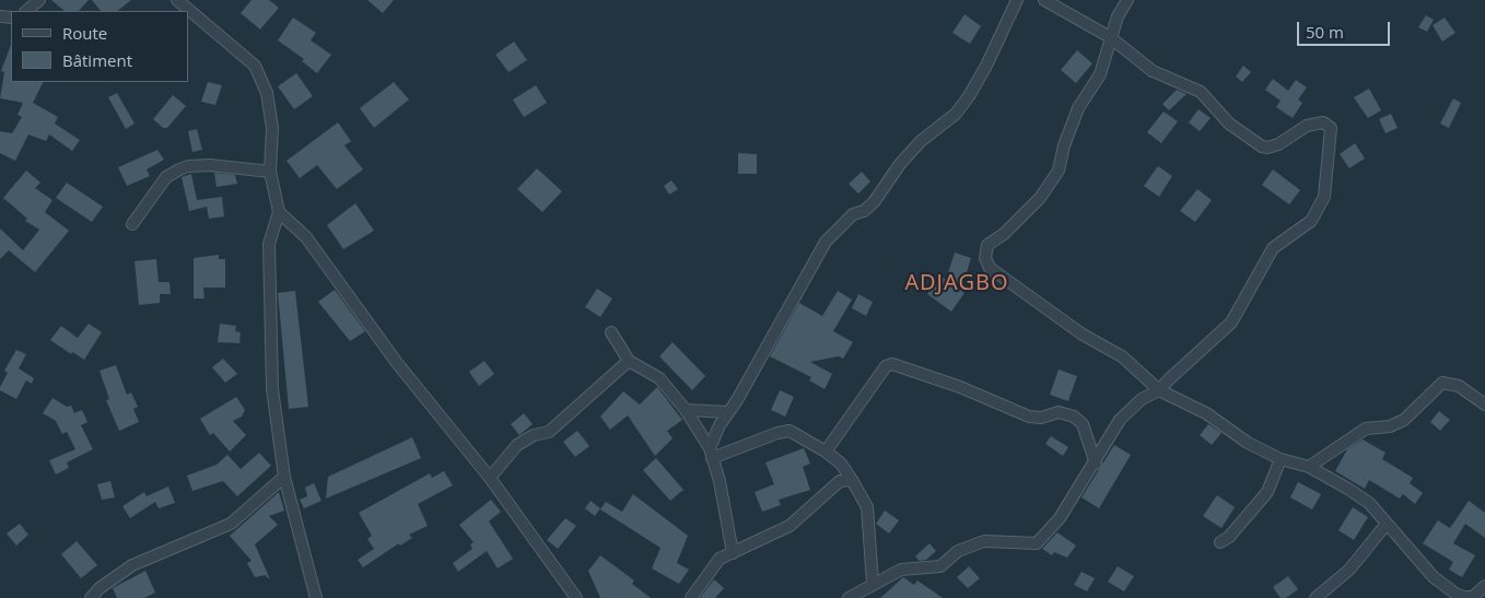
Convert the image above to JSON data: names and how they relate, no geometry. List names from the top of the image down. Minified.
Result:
{"districts":["ADJAGBO"],"legend":["Route","Bâtiment"],"scale_bar":"50 m"}
